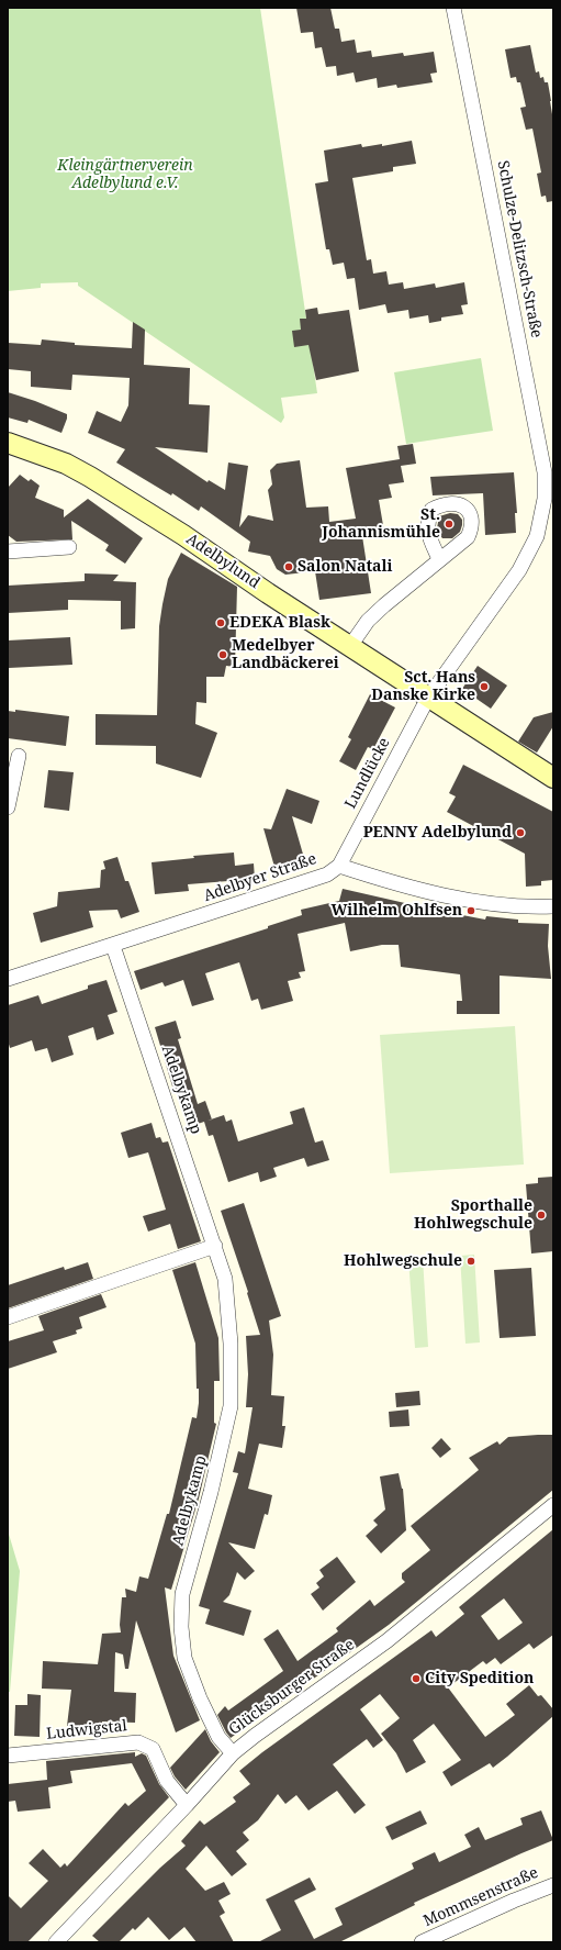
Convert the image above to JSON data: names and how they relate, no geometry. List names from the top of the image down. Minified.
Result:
{"streets":{"street":["Schulze-Delitzsch-Straße","Adelbylund","Lundlücke","Adelbyer Straße","Adelbykamp","Glücksburger Straße","Ludwigstal","Mommsenstraße"]},"crossings":[["Schulze-Delitzsch-Straße","Adelbylund"],["Schulze-Delitzsch-Straße","Lundlücke"],["Adelbylund","Lundlücke"],["Lundlücke","Adelbyer Straße"],["Adelbyer Straße","Adelbykamp"],["Adelbykamp","Glücksburger Straße"],["Glücksburger Straße","Ludwigstal"]],"parks":["Kleingärtnerverein Adelbylund e.V."],"places":["St. Johannismühle","Salon Natali","EDEKA Blask","Medelbyer Landbäckerei","Sct. Hans Danske Kirke","PENNY Adelbylund","Wilhelm Ohlfsen","Sporthalle Hohlwegschule","Hohlwegschule","City Spedition"]}
